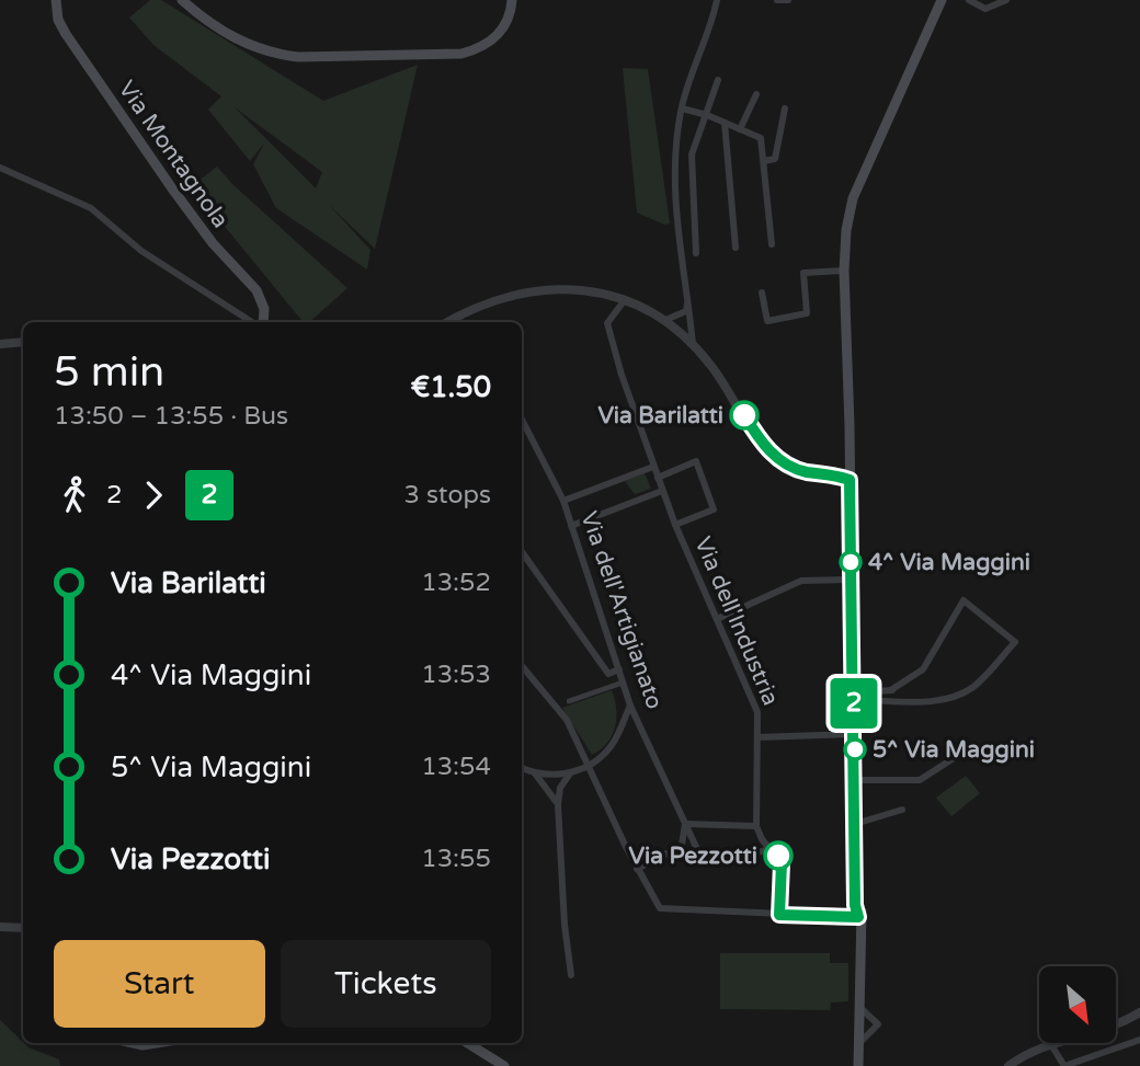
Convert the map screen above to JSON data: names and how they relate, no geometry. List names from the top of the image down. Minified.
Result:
{"streets":{"main road":["Via Montagnola"],"street":["Via dell'Artigianato","Via dell'Industria"]},"places":["Via Barilatti","4^ Via Maggini","5^ Via Maggini","Via Pezzotti"],"lines":["bus line 2"],"north":"bottom right","page":{"on_map":"2","heading":["5 min","13:50 – 13:55 · Bus","€1.50"],"legs":["2","2","3 stops"],"list":[{"name":"Via Barilatti","value":"13:52"},{"name":"4^ Via Maggini","value":"13:53"},{"name":"5^ Via Maggini","value":"13:54"},{"name":"Via Pezzotti","value":"13:55"}],"buttons":["Start","Tickets"]}}
